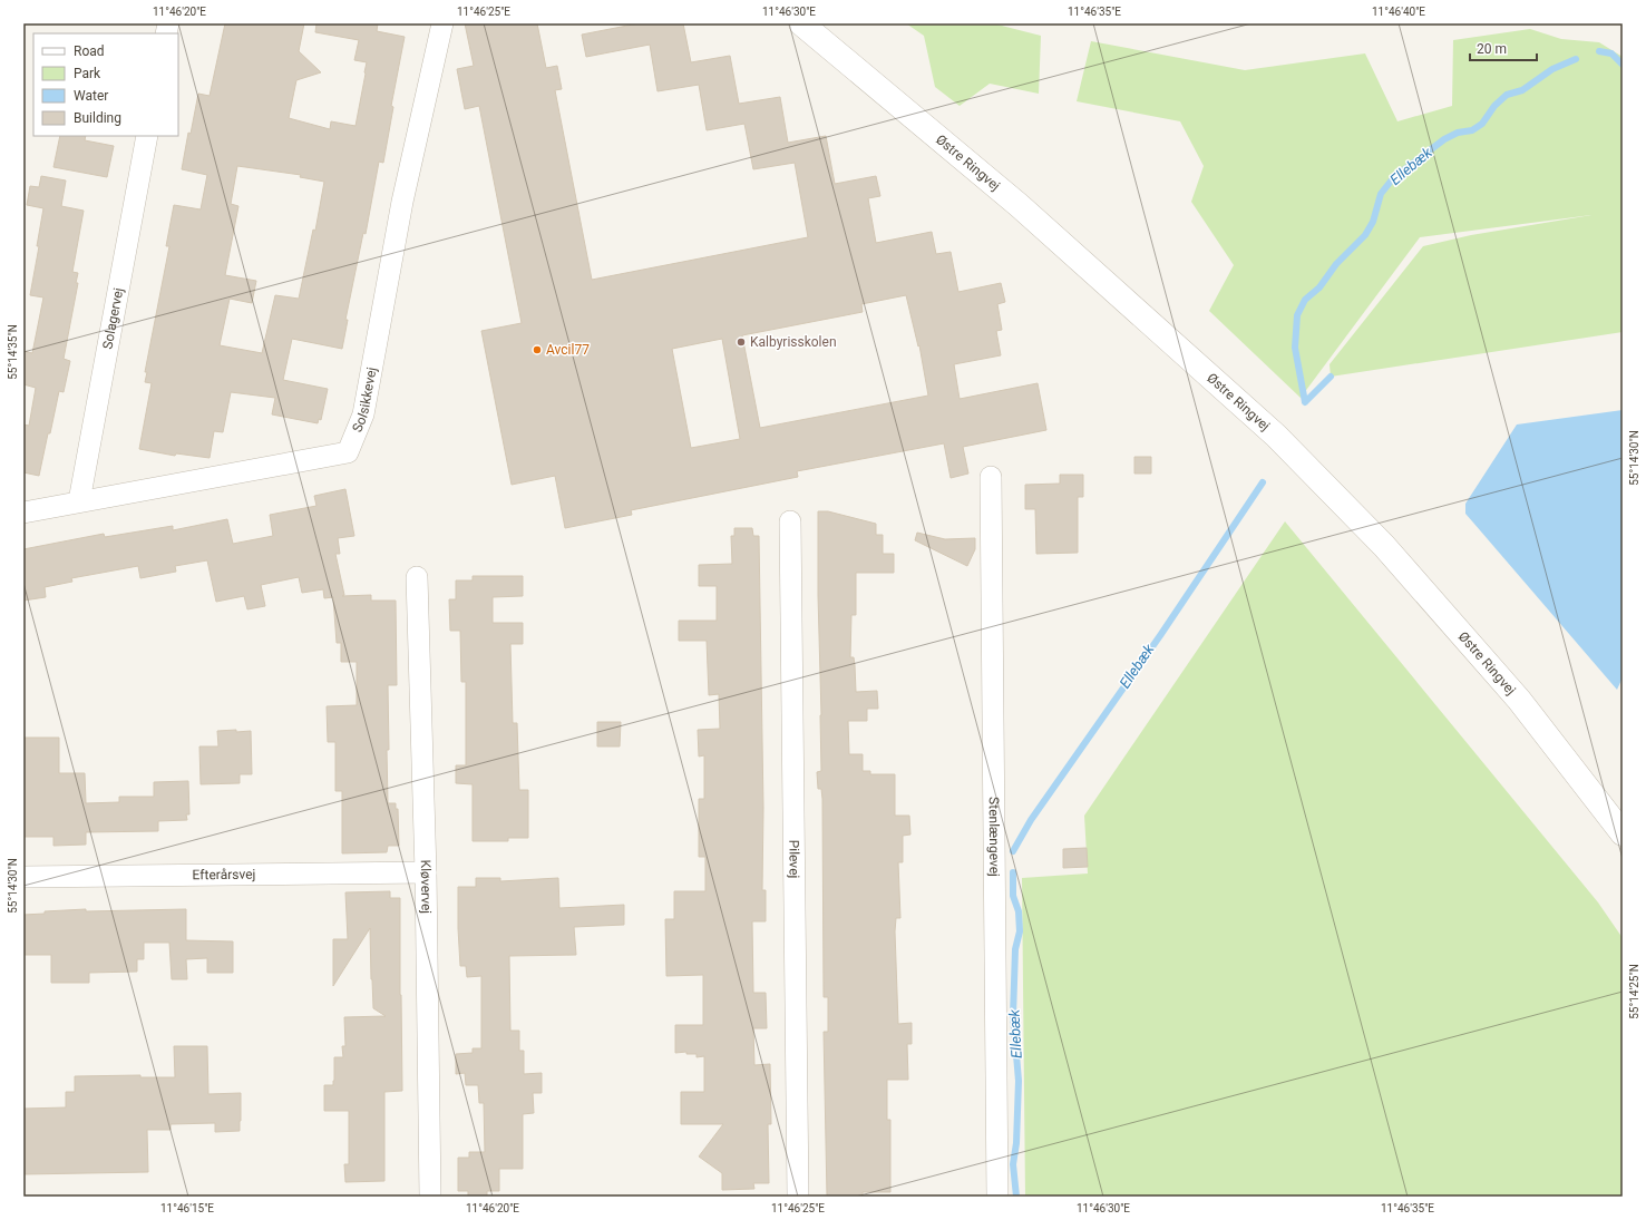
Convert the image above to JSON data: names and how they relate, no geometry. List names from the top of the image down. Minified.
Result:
{"streets":{"street":["Østre Ringvej","Solagervej","Solsikkevej","Stenlængevej","Pilevej","Efterårsvej","Kløvervej"]},"crossings":[["Solagervej","Solsikkevej"],["Efterårsvej","Kløvervej"]],"water":["Ellebæk"],"places":["Kalbyrisskolen","Avcil77"],"legend":["Road","Park","Water","Building"],"scale_bar":"20 m","coordinates":["11°46'20\"E","11°46'25\"E","11°46'30\"E","11°46'35\"E","11°46'40\"E","55°14'35\"N","55°14'30\"N","55°14'25\"N","11°46'15\"E"]}
